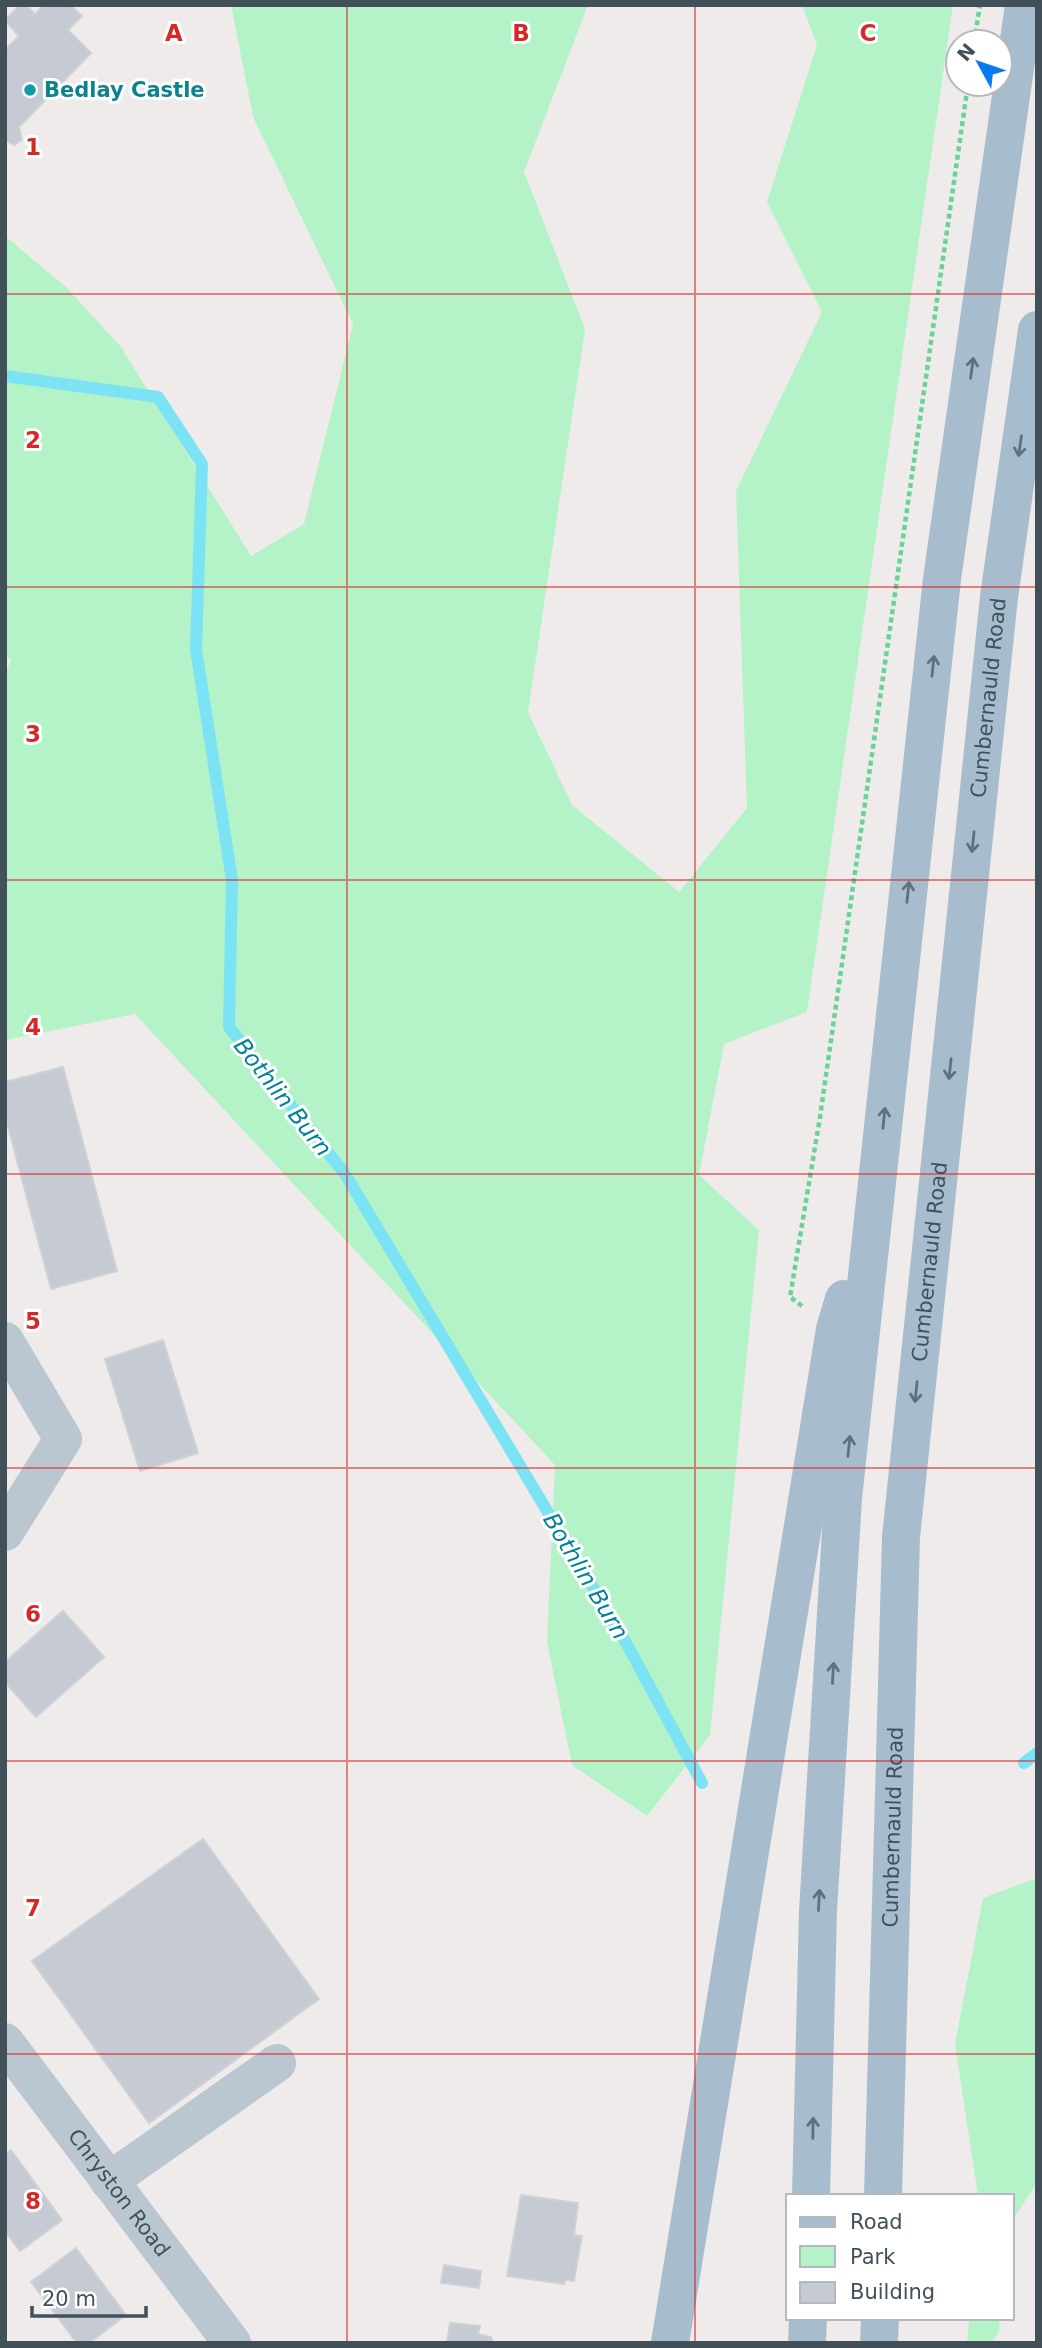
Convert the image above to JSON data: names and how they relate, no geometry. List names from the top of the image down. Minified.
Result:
{"streets":{"main road":["Cumbernauld Road"],"street":["Chryston Road"]},"water":["Bothlin Burn"],"places":["Bedlay Castle"],"legend":["Road","Park","Building"],"scale_bar":"20 m","north":"top left","grid":{"columns":["A","B","C"],"rows":["1","2","3","4","5","6","7","8"]}}
